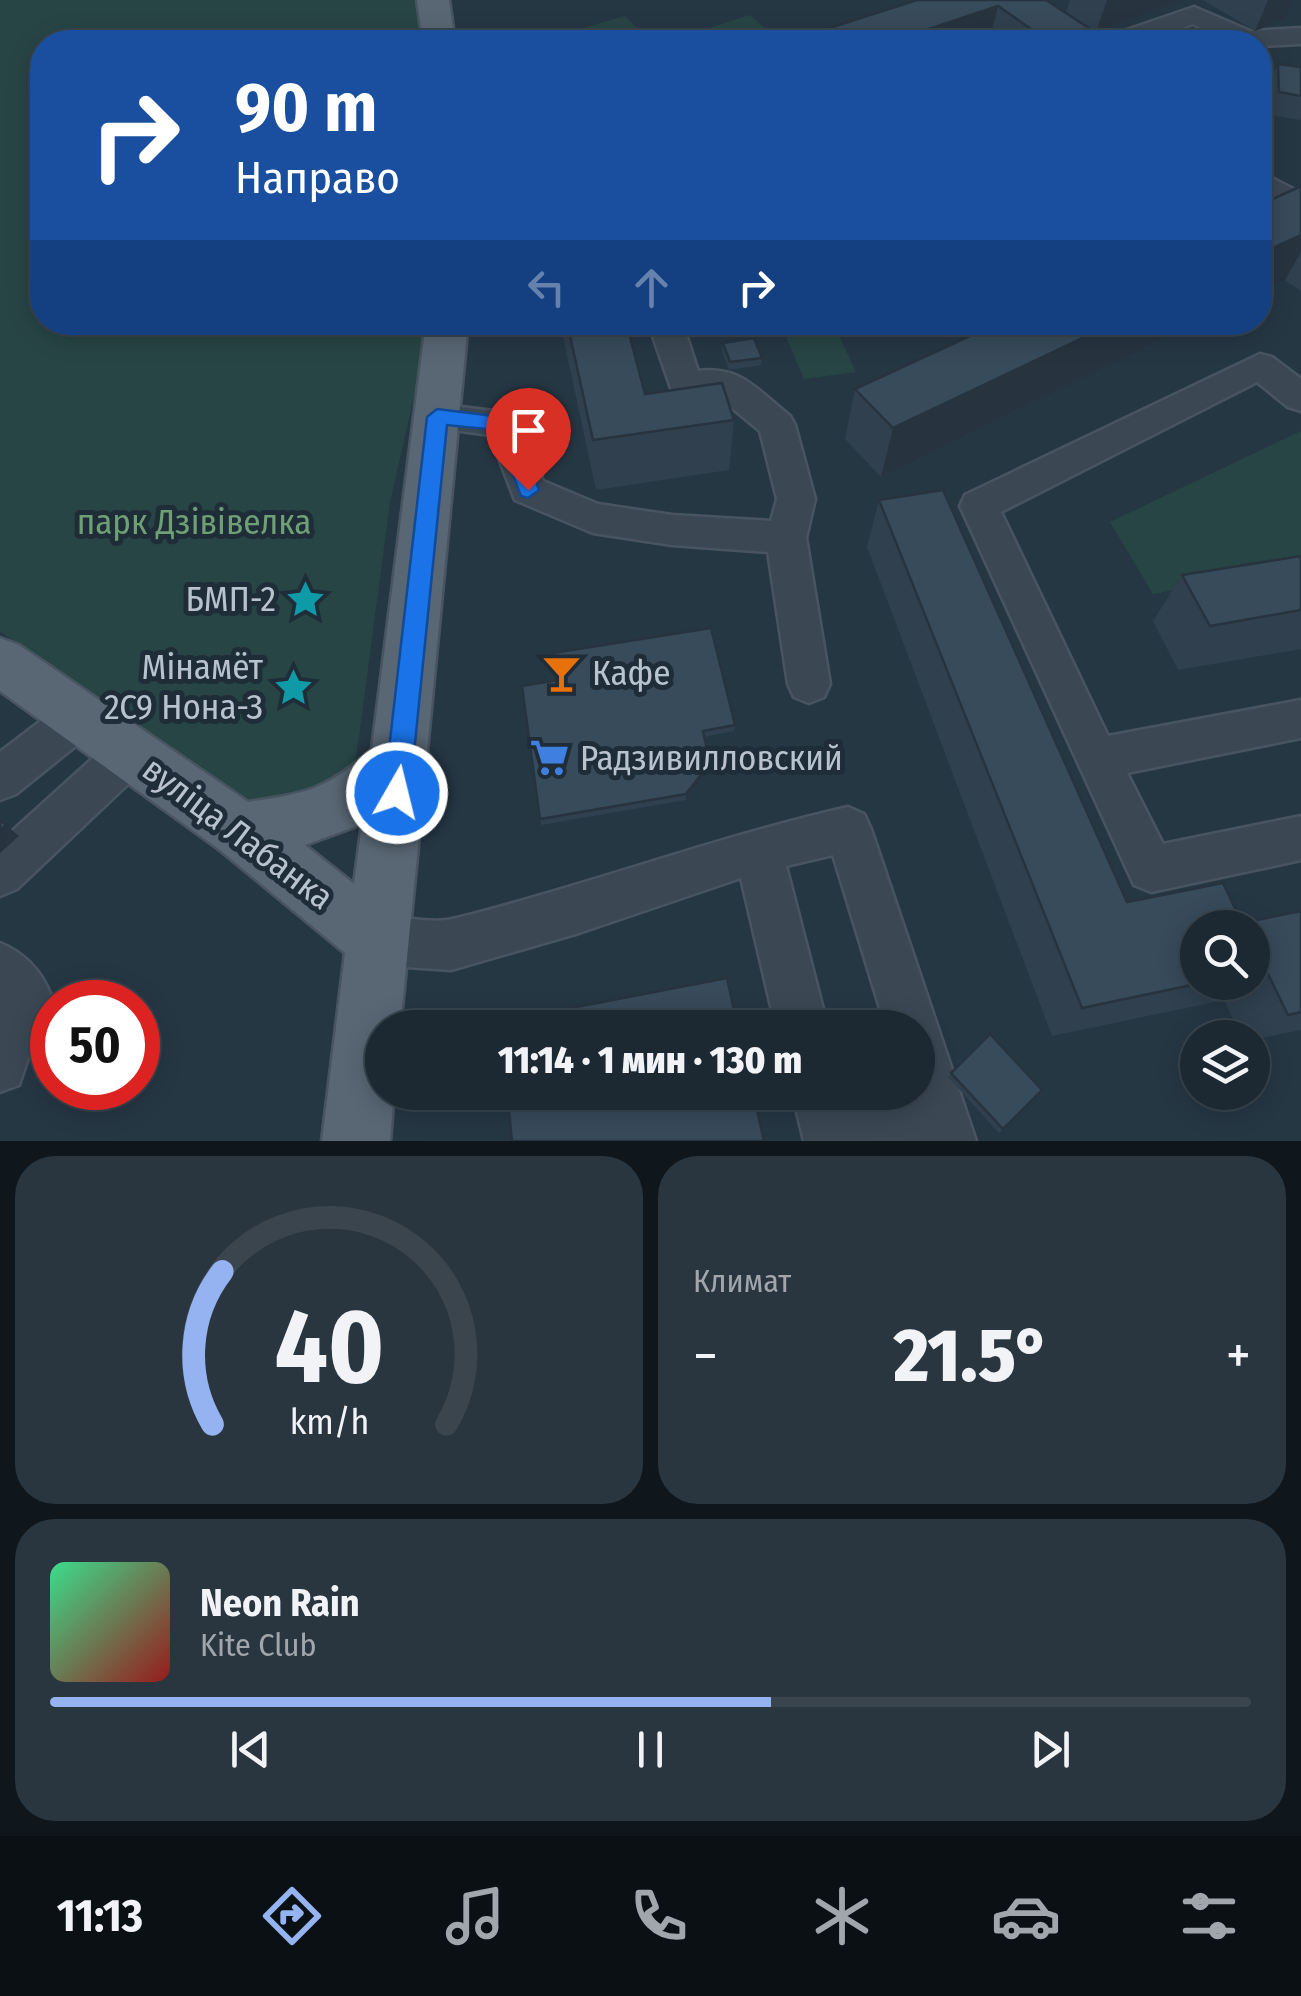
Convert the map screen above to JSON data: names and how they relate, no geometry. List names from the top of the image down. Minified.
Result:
{"streets":{"main road":["вуліца Лабанка"]},"parks":["парк Дзівівелка"],"places":{"place":["БМП-2","Мінамёт 2С9 Нона-З"],"bar":["Кафе"],"supermarket":["Радзивилловский"]},"page":{"turn":["90 m","Направо"],"limit":"50","trip":"11:14 · 1 мин · 130 m","tile":"Климат","heat":["−","21.5°","+"],"song":["Neon Rain","Kite Club"],"tabs":"11:13","gauge":["40","km/h"]}}
